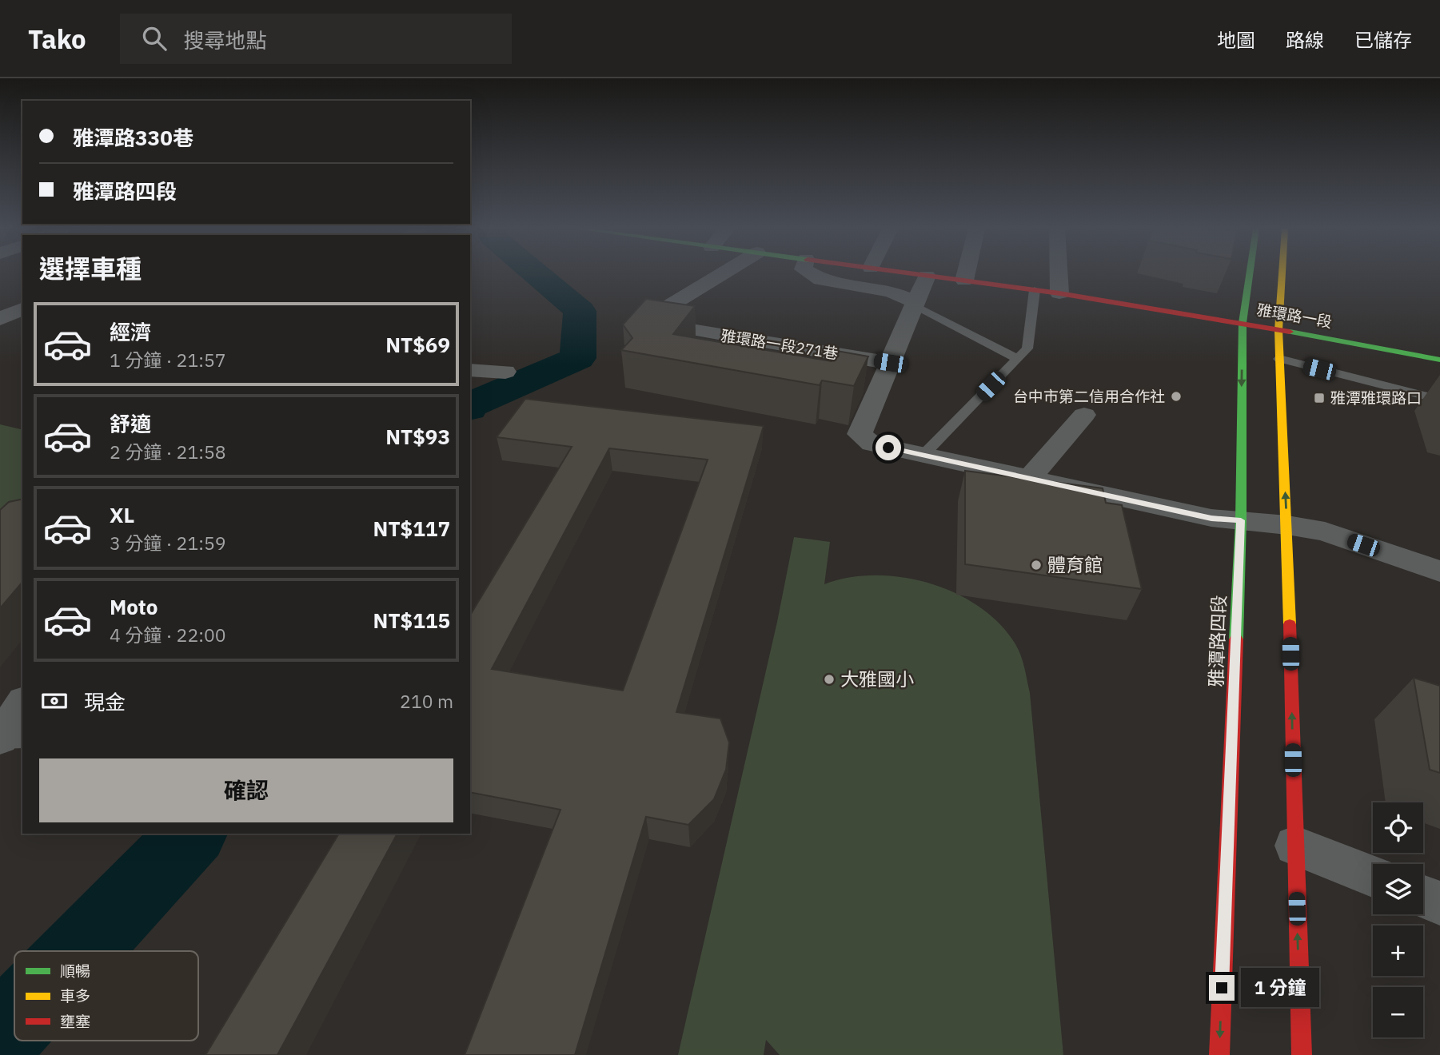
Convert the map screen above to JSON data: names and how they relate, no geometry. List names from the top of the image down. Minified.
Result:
{"streets":{"street":["雅環路一段","雅環路一段271巷","雅潭路四段"]},"crossings":[["雅環路一段","雅潭路四段"]],"places":{"other":["台中市第二信用合作社","體育館","大雅國小"],"transit":["雅潭雅環路口"]},"legend":["順暢","車多","壅塞"],"page":{"header":"Tako","search":"搜尋地點","nav":["地圖","路線","已儲存"],"banner":["雅潭路330巷","雅潭路四段"],"heading":"選擇車種","list":[{"name":"經濟","note":"1 分鐘 · 21:57","value":"NT$69"},{"name":"舒適","note":"2 分鐘 · 21:58","value":"NT$93"},{"name":"XL","note":"3 分鐘 · 21:59","value":"NT$117"},{"name":"Moto","note":"4 分鐘 · 22:00","value":"NT$115"}],"pay":["現金","210 m"],"buttons":"確認","map_buttons":["+","−"],"bubble":"1 分鐘"}}
